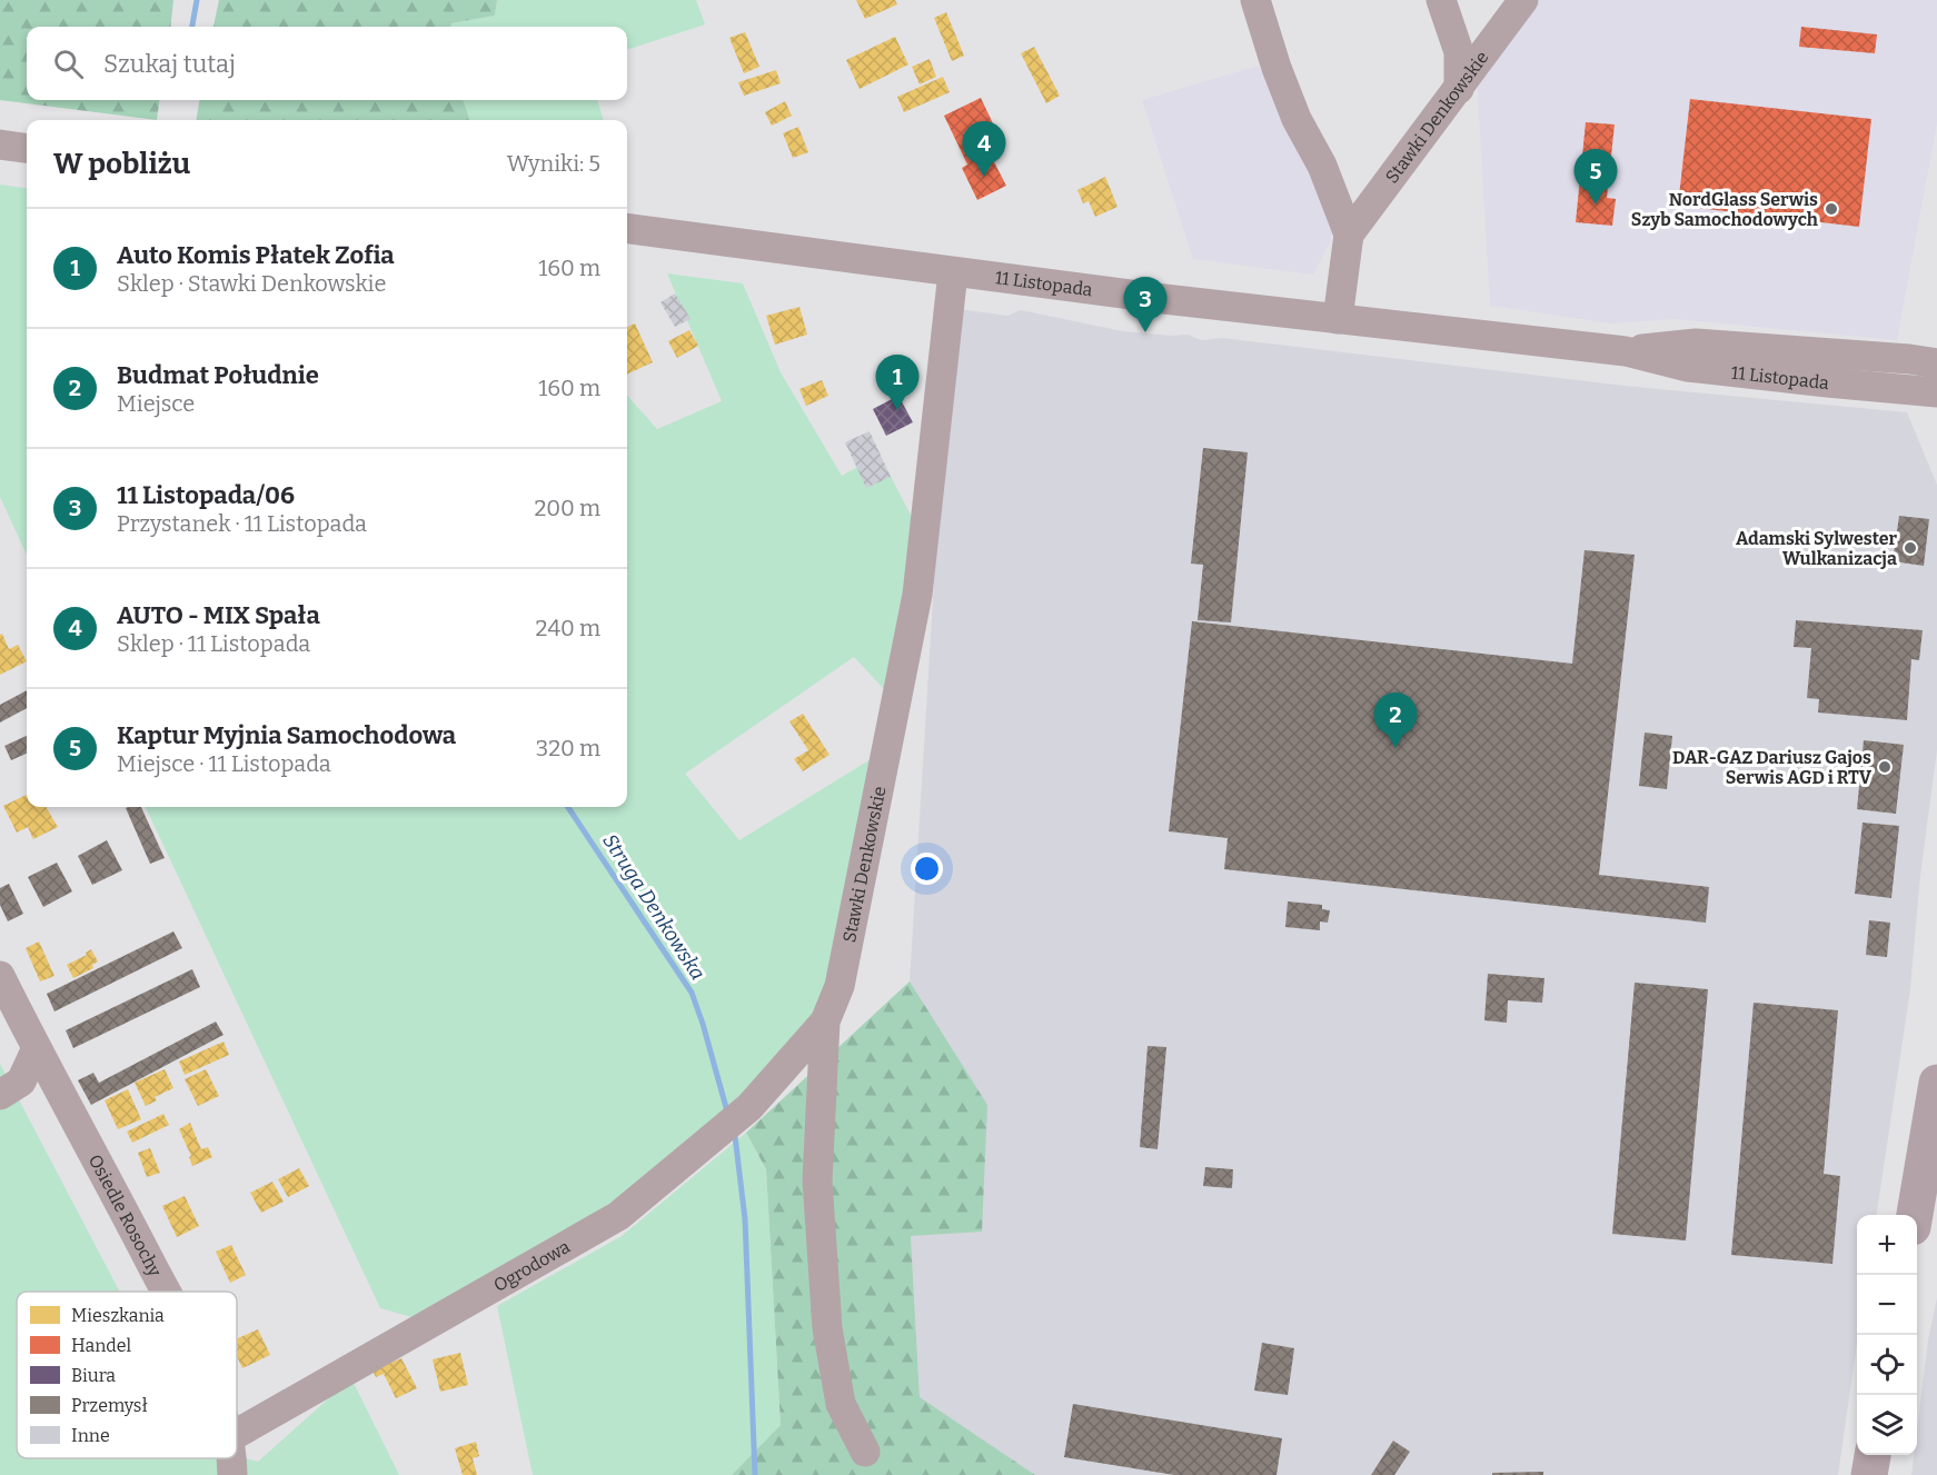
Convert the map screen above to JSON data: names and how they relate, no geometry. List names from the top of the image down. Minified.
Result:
{"streets":{"street":["Stawki Denkowskie","11 Listopada","Osiedle Rosochy","Ogrodowa"]},"crossings":[["Stawki Denkowskie","11 Listopada"],["Stawki Denkowskie","Ogrodowa"]],"water":["Struga Denkowska"],"places":["NordGlass Serwis Szyb Samochodowych","Adamski Sylwester Wulkanizacja","DAR-GAZ Dariusz Gajos Serwis AGD i RTV"],"legend":["Mieszkania","Handel","Biura","Przemysł","Inne"],"page":{"search":"Szukaj tutaj","heading":["W pobliżu","Wyniki: 5"],"pins":["4","5","3","1","2"],"list":[{"mark":"1","name":"Auto Komis Płatek Zofia","note":"Sklep · Stawki Denkowskie","value":"160 m"},{"mark":"2","name":"Budmat Południe","note":"Miejsce","value":"160 m"},{"mark":"3","name":"11 Listopada/06","note":"Przystanek · 11 Listopada","value":"200 m"},{"mark":"4","name":"AUTO - MIX Spała","note":"Sklep · 11 Listopada","value":"240 m"},{"mark":"5","name":"Kaptur Myjnia Samochodowa","note":"Miejsce · 11 Listopada","value":"320 m"}],"map_buttons":["+","−"]}}
